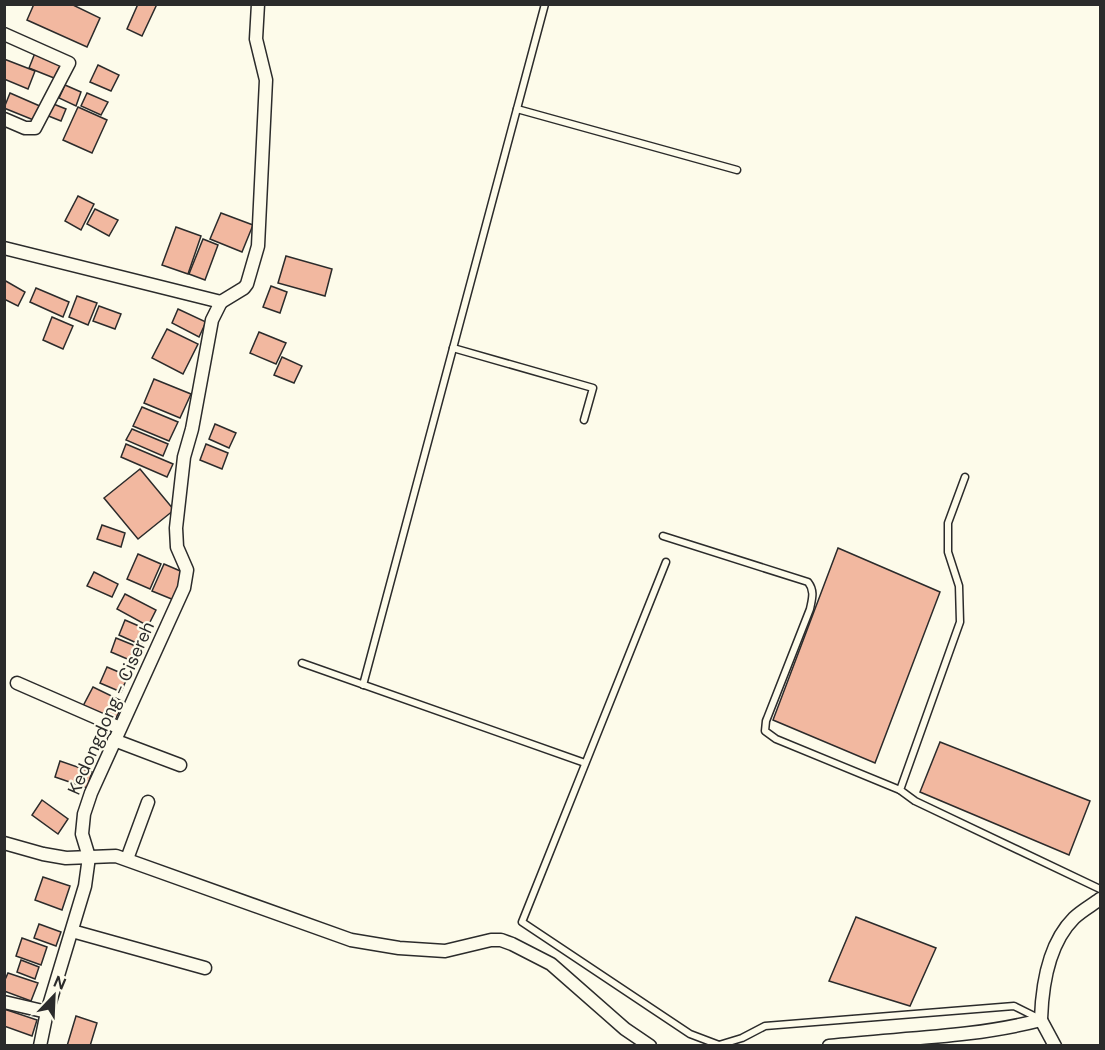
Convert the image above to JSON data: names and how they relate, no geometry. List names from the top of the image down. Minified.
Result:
{"streets":{"street":["Kedongdong - Cisereh"]},"north":"top right"}
